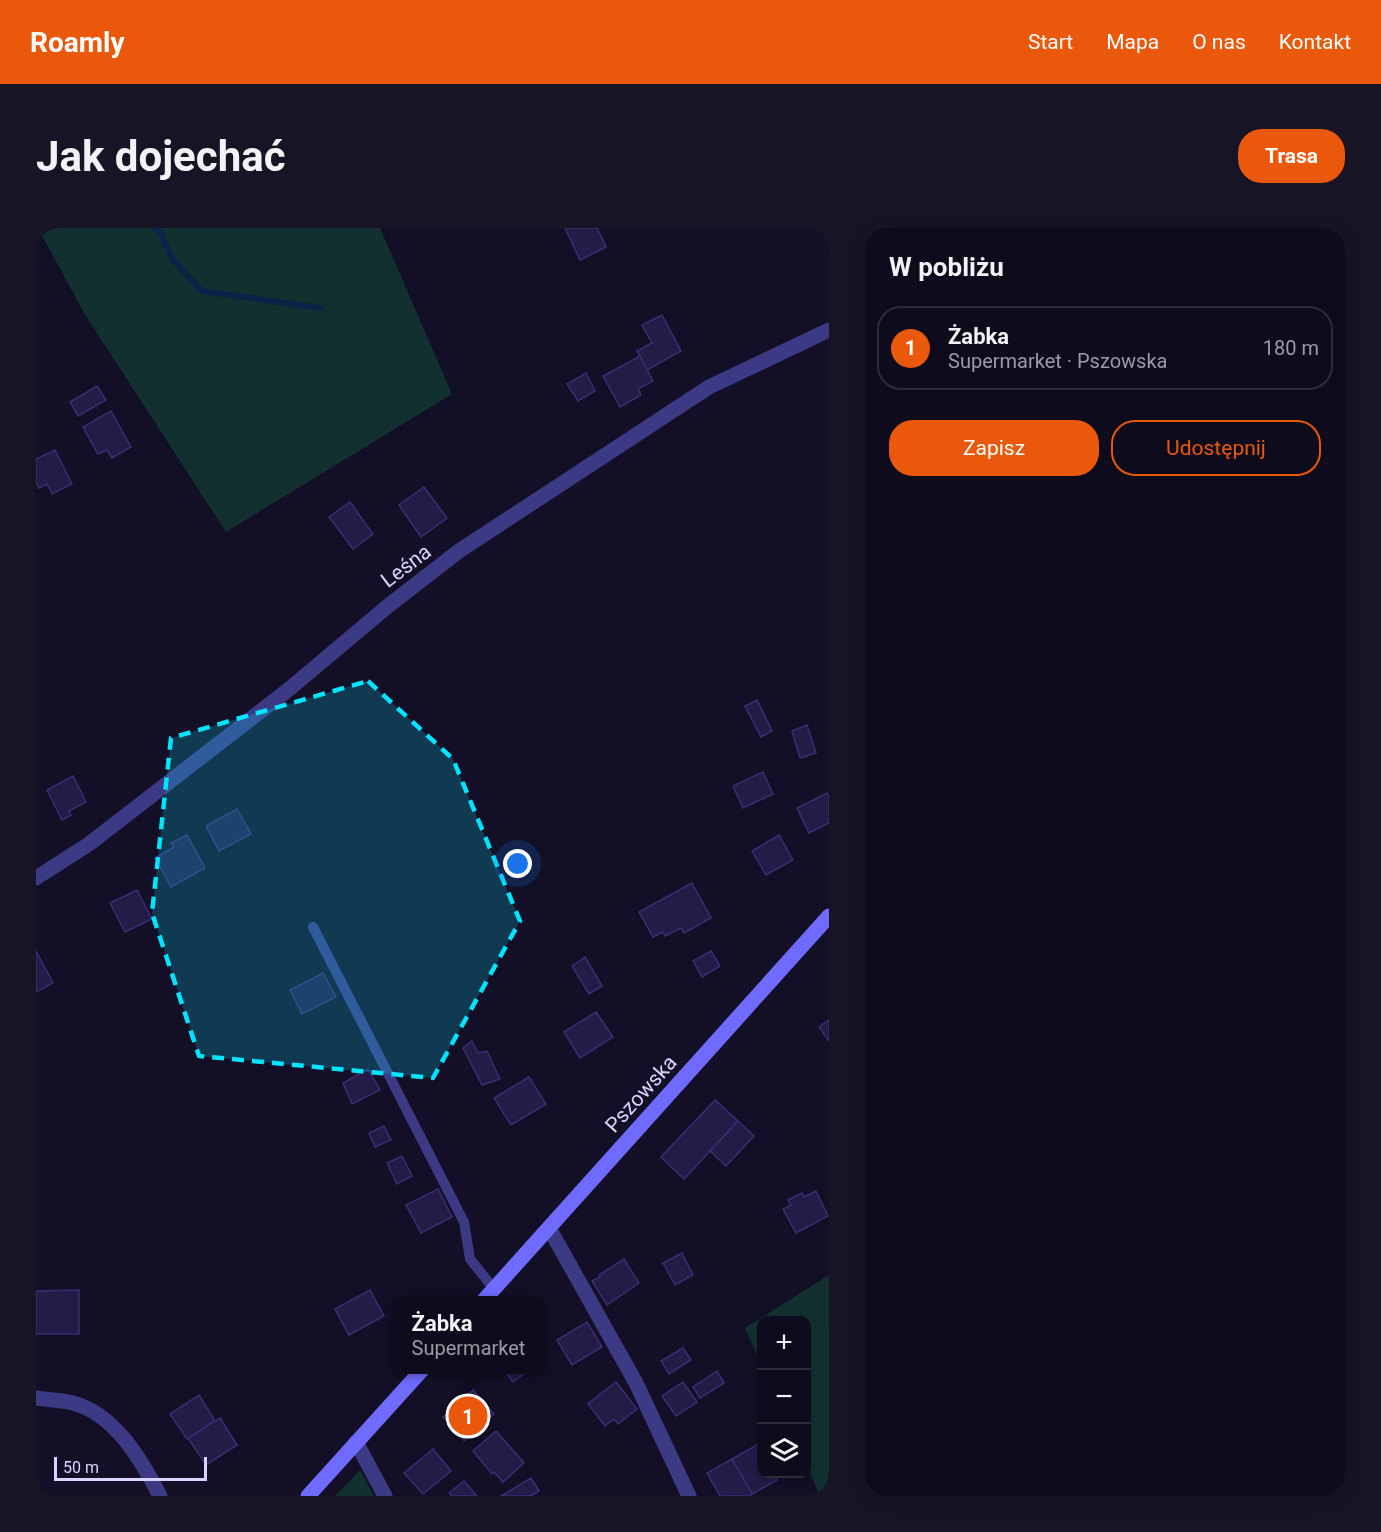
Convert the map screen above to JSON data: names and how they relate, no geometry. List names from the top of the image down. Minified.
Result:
{"streets":{"main road":["Pszowska"],"street":["Leśna"]},"scale_bar":"50 m","page":{"header":"Roamly","nav":["Start","Mapa","O nas","Kontakt"],"buttons":["Trasa",["Zapisz","Udostępnij"]],"title":"Jak dojechać","heading":"W pobliżu","list":[{"mark":"1","name":"Żabka","note":"Supermarket · Pszowska","value":"180 m"}],"popup":["Żabka","Supermarket"],"map_buttons":["+","−"],"pins":"1","scale":"50 m"}}
